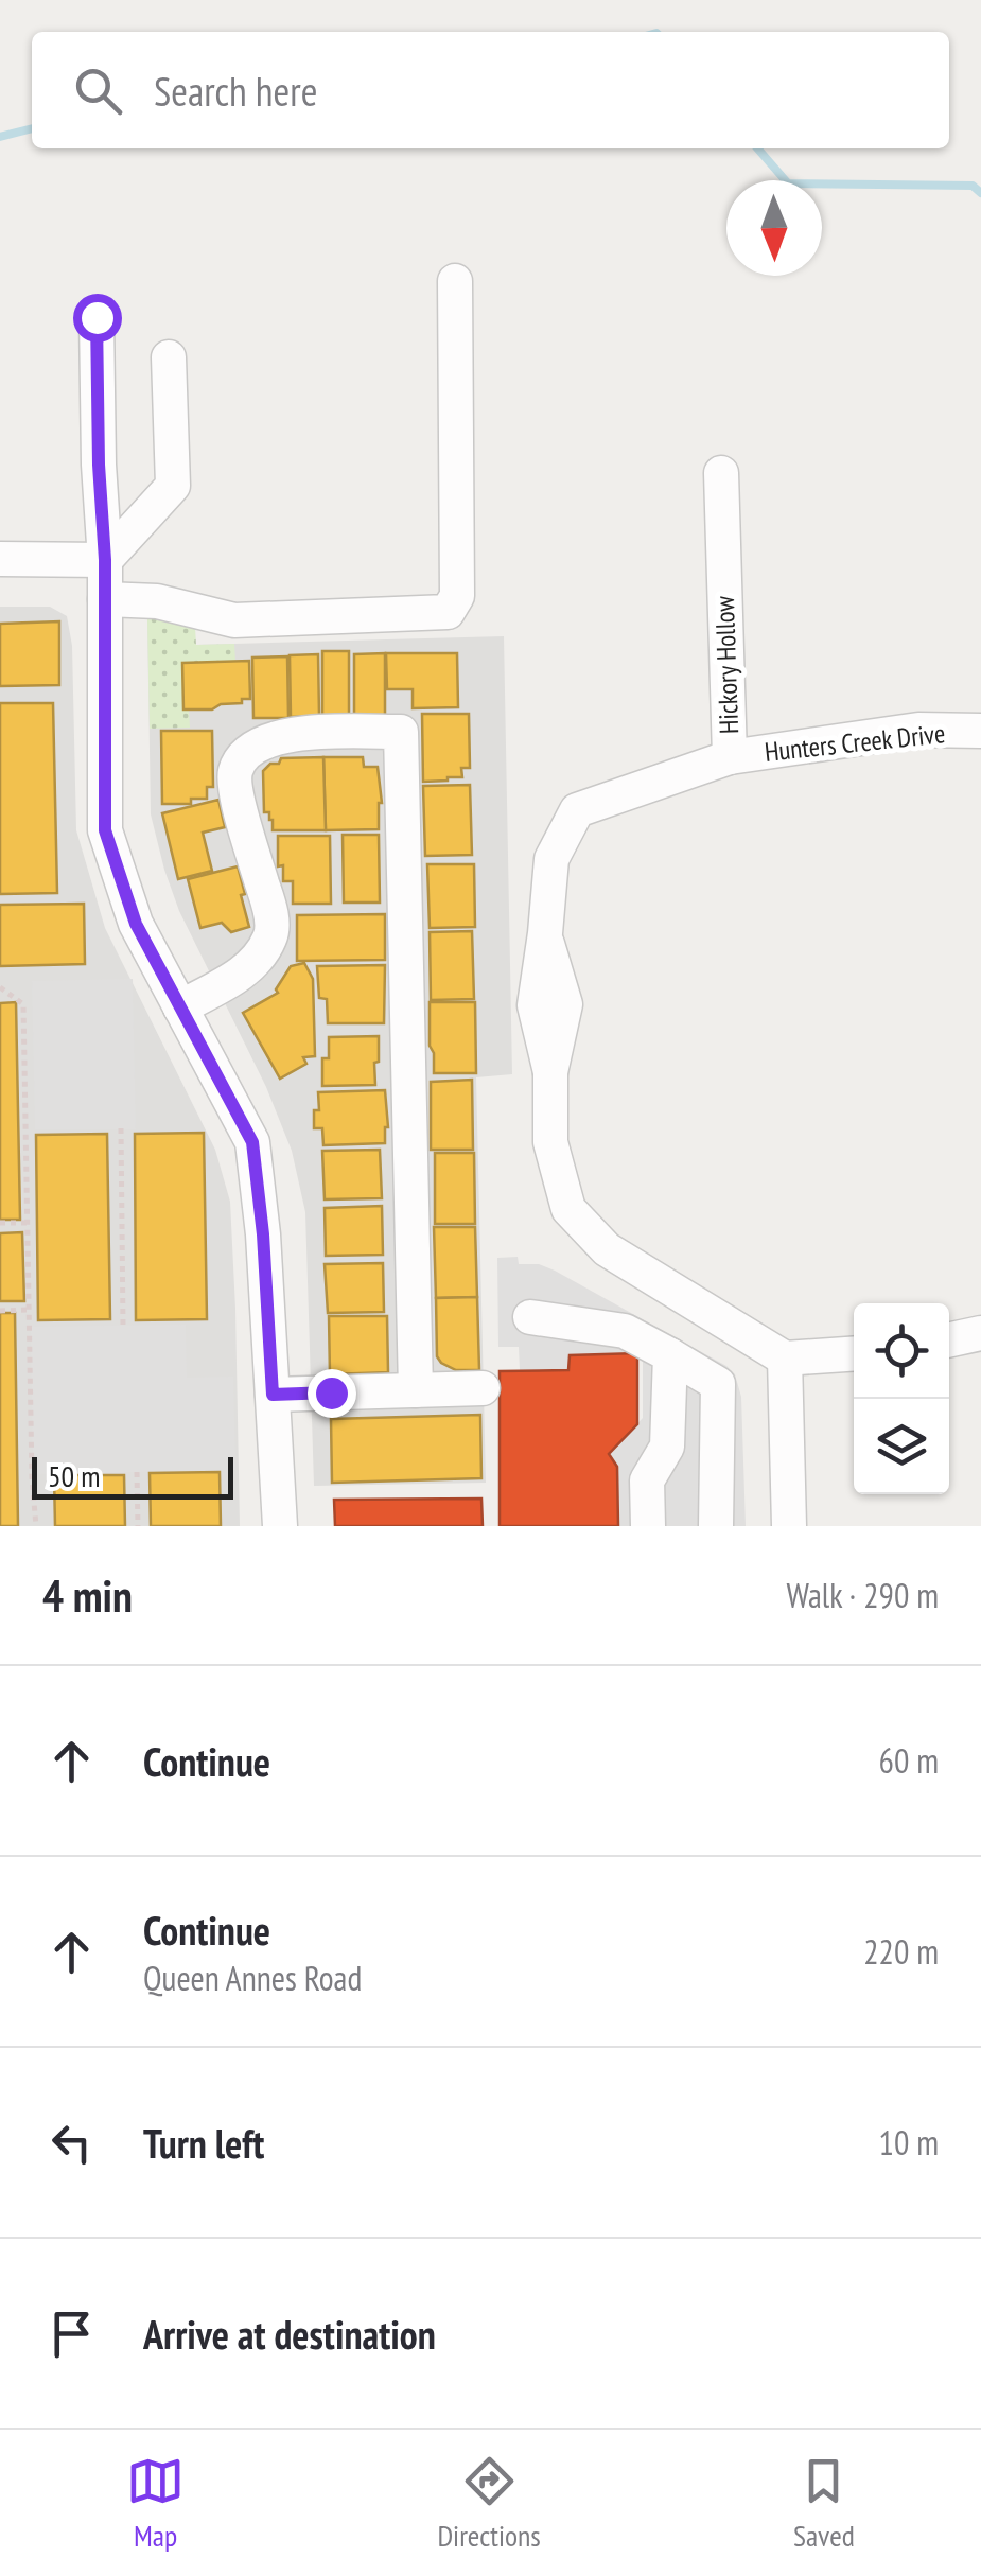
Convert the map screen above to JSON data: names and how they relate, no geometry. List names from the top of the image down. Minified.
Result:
{"streets":{"street":["Hickory Hollow","Hunters Creek Drive"]},"crossings":[["Hickory Hollow","Hunters Creek Drive"]],"scale_bar":"50 m","north":"bottom","page":{"search":"Search here","scale":"50 m","heading":["4 min","Walk · 290 m"],"list":[["Continue","60 m"],["Continue","Queen Annes Road","220 m"],["Turn left","10 m"],"Arrive at destination"],"nav":["Map","Directions","Saved"]}}
